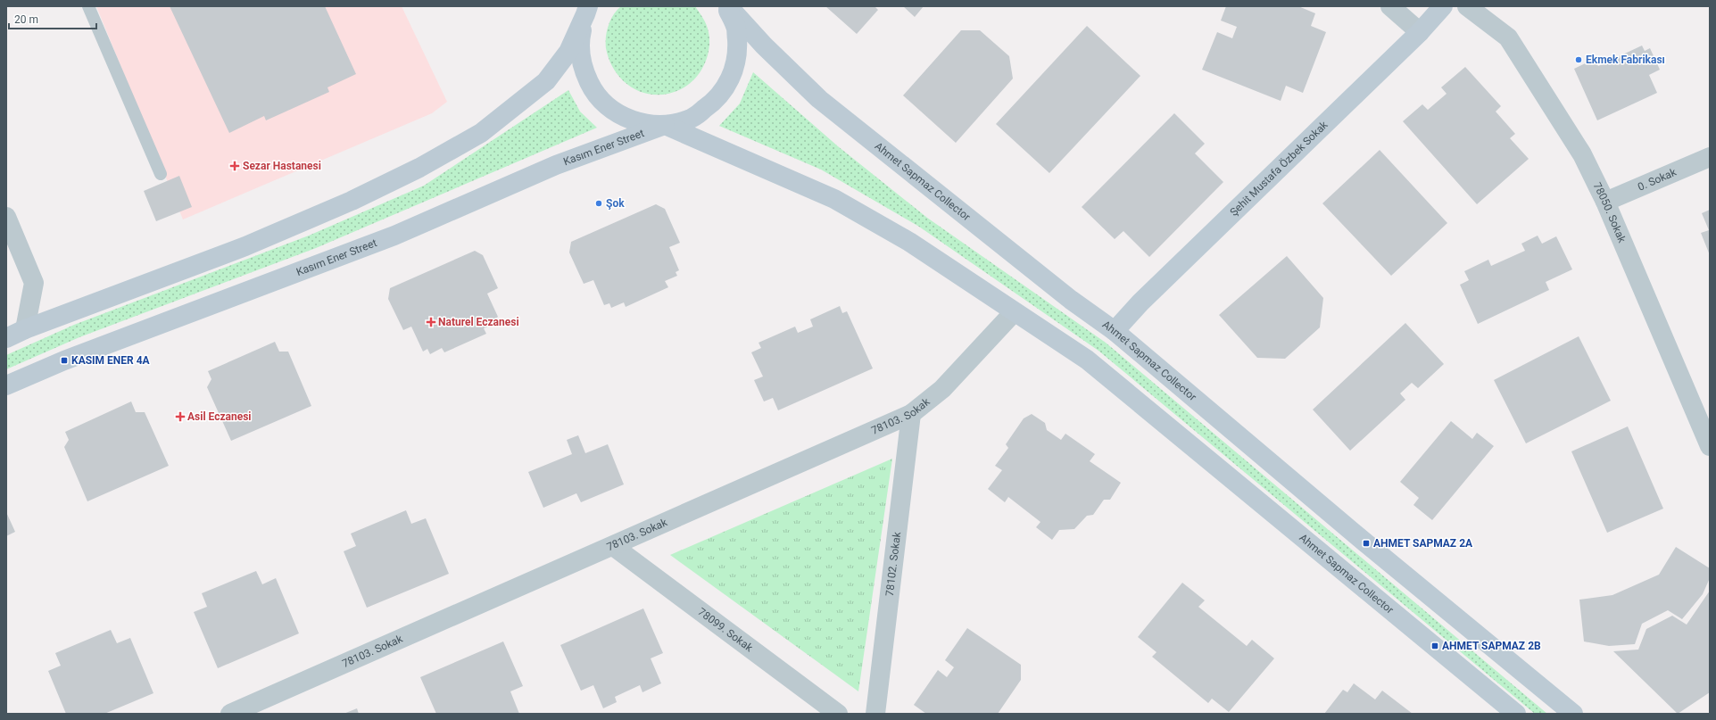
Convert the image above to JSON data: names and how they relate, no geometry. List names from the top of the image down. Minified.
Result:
{"streets":{"main road":["Kasım Ener Street","Şehit Mustafa Özbek Sokak","Ahmet Sapmaz Collector"],"street":["0. Sokak","78050. Sokak","78103. Sokak","78102. Sokak","78099. Sokak"]},"crossings":[["Kasım Ener Street","Ahmet Sapmaz Collector"],["Şehit Mustafa Özbek Sokak","Ahmet Sapmaz Collector"],["0. Sokak","78050. Sokak"],["Ahmet Sapmaz Collector","78103. Sokak"],["78103. Sokak","78102. Sokak"],["78103. Sokak","78099. Sokak"]],"places":{"other":["Ekmek Fabrikası","Şok"],"health":["Sezar Hastanesi","Naturel Eczanesi","Asil Eczanesi"],"transit":["KASIM ENER 4A","AHMET SAPMAZ 2A","AHMET SAPMAZ 2B"]},"scale_bar":"20 m"}
